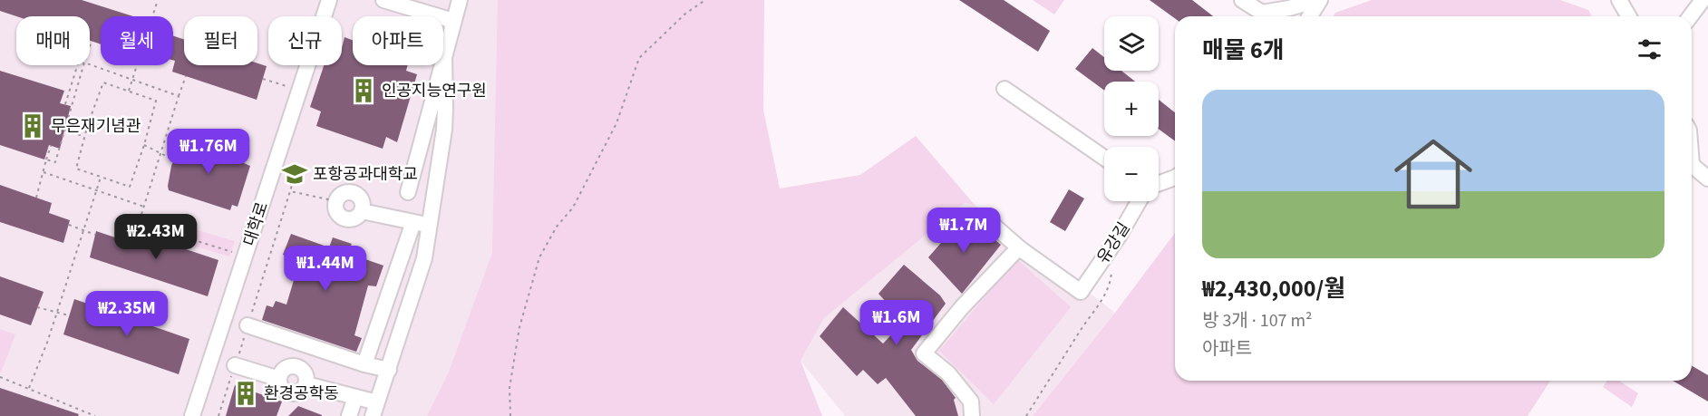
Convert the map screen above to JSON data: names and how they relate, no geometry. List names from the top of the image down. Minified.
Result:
{"streets":{"street":["대학로","유강길"]},"places":{"building":["인공지능연구원","무은재기념관","환경공학동"],"school or university":["포항공과대학교"]},"page":{"map_buttons":["+","−"],"chip":["매매","월세","필터","신규","아파트"],"heading":"매물 6개","list":[{"name":"₩2,430,000/월","note":"방 3개 · 107 m² · 아파트"}],"price":["₩1.76M","₩1.7M","₩2.43M","₩1.44M","₩2.35M","₩1.6M"]}}
